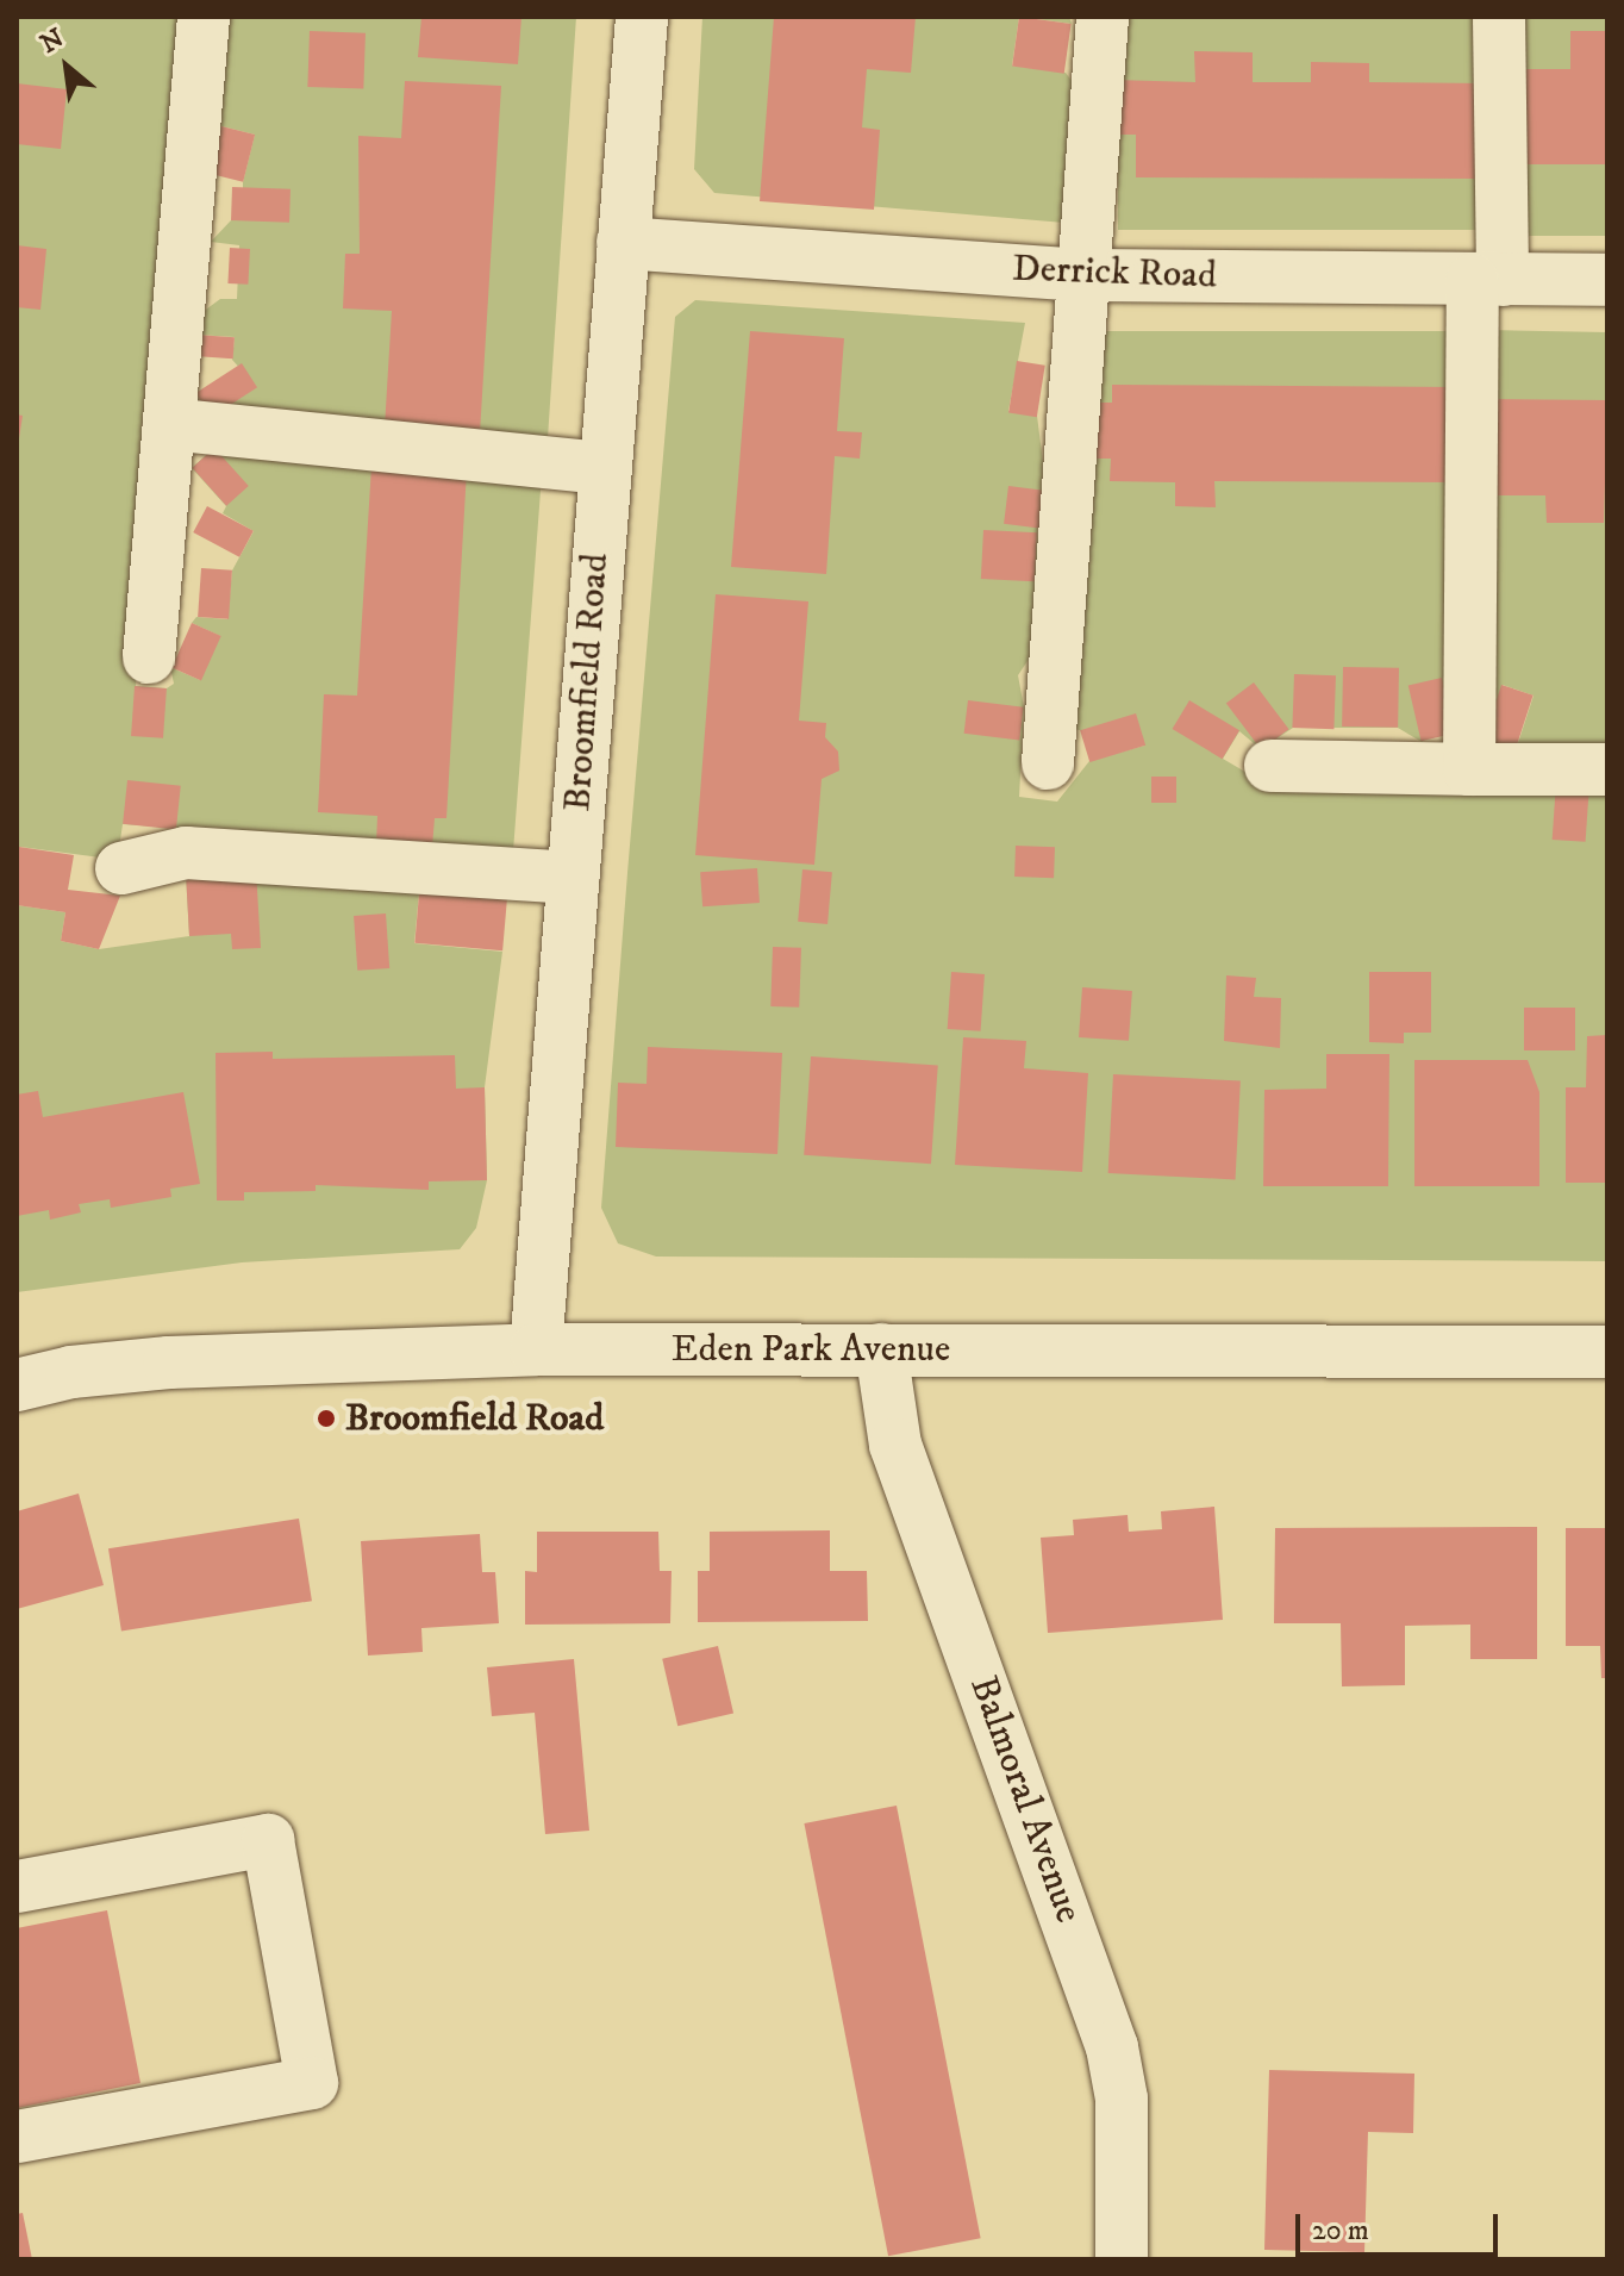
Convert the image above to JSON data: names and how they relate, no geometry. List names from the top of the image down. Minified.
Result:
{"streets":{"street":["Derrick Road","Broomfield Road","Eden Park Avenue","Balmoral Avenue"]},"crossings":[["Derrick Road","Broomfield Road"],["Broomfield Road","Eden Park Avenue"],["Eden Park Avenue","Balmoral Avenue"]],"places":["Broomfield Road"],"scale_bar":"20 m","north":"top left"}
